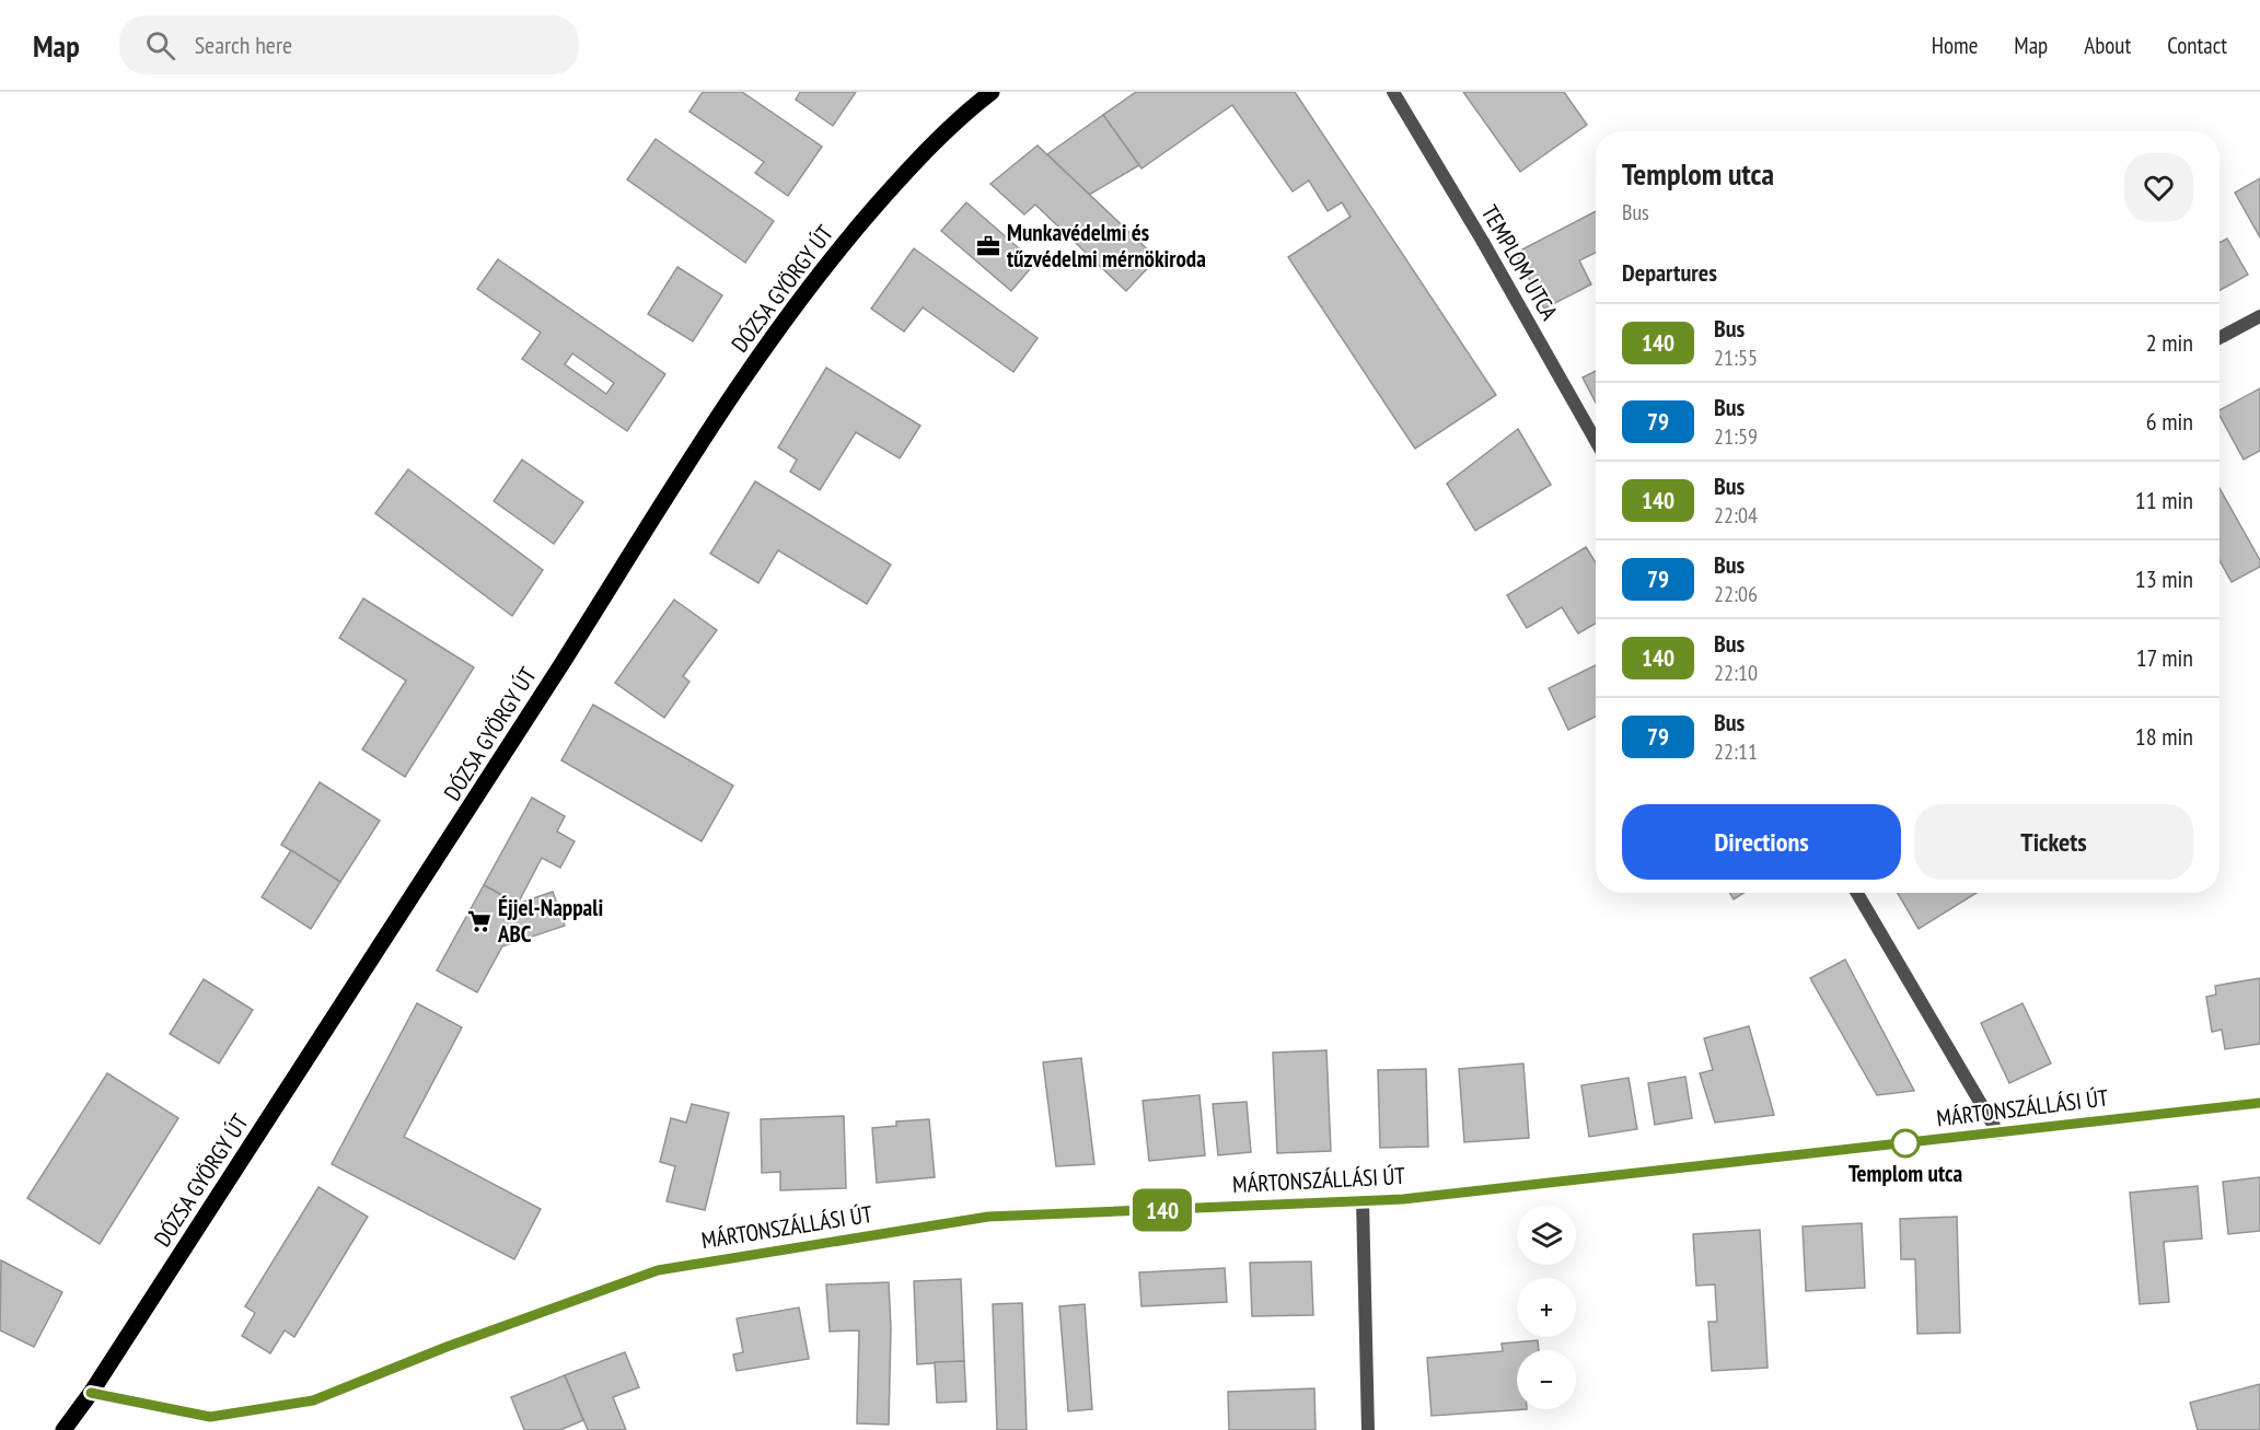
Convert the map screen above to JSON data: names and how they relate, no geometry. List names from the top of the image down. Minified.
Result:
{"streets":{"main road":["DÓZSA GYÖRGY ÚT"],"street":["TEMPLOM UTCA","MÁRTONSZÁLLÁSI ÚT"]},"crossings":[["DÓZSA GYÖRGY ÚT","MÁRTONSZÁLLÁSI ÚT"]],"places":{"office":["Munkavédelmi és tűzvédelmi mérnökiroda"],"supermarket":["Éjjel-Nappali ABC"],"other":["Templom utca"]},"lines":["bus line 140"],"page":{"header":"Map","search":"Search here","nav":["Home","Map","About","Contact"],"on_map":"140","heading":[["Templom utca","Bus"],"Departures"],"list":[{"mark":"140","name":"Bus","note":"21:55","value":"2 min"},{"mark":"79","name":"Bus","note":"21:59","value":"6 min"},{"mark":"140","name":"Bus","note":"22:04","value":"11 min"},{"mark":"79","name":"Bus","note":"22:06","value":"13 min"},{"mark":"140","name":"Bus","note":"22:10","value":"17 min"},{"mark":"79","name":"Bus","note":"22:11","value":"18 min"}],"buttons":["Directions","Tickets"],"map_buttons":["+","−"]}}
